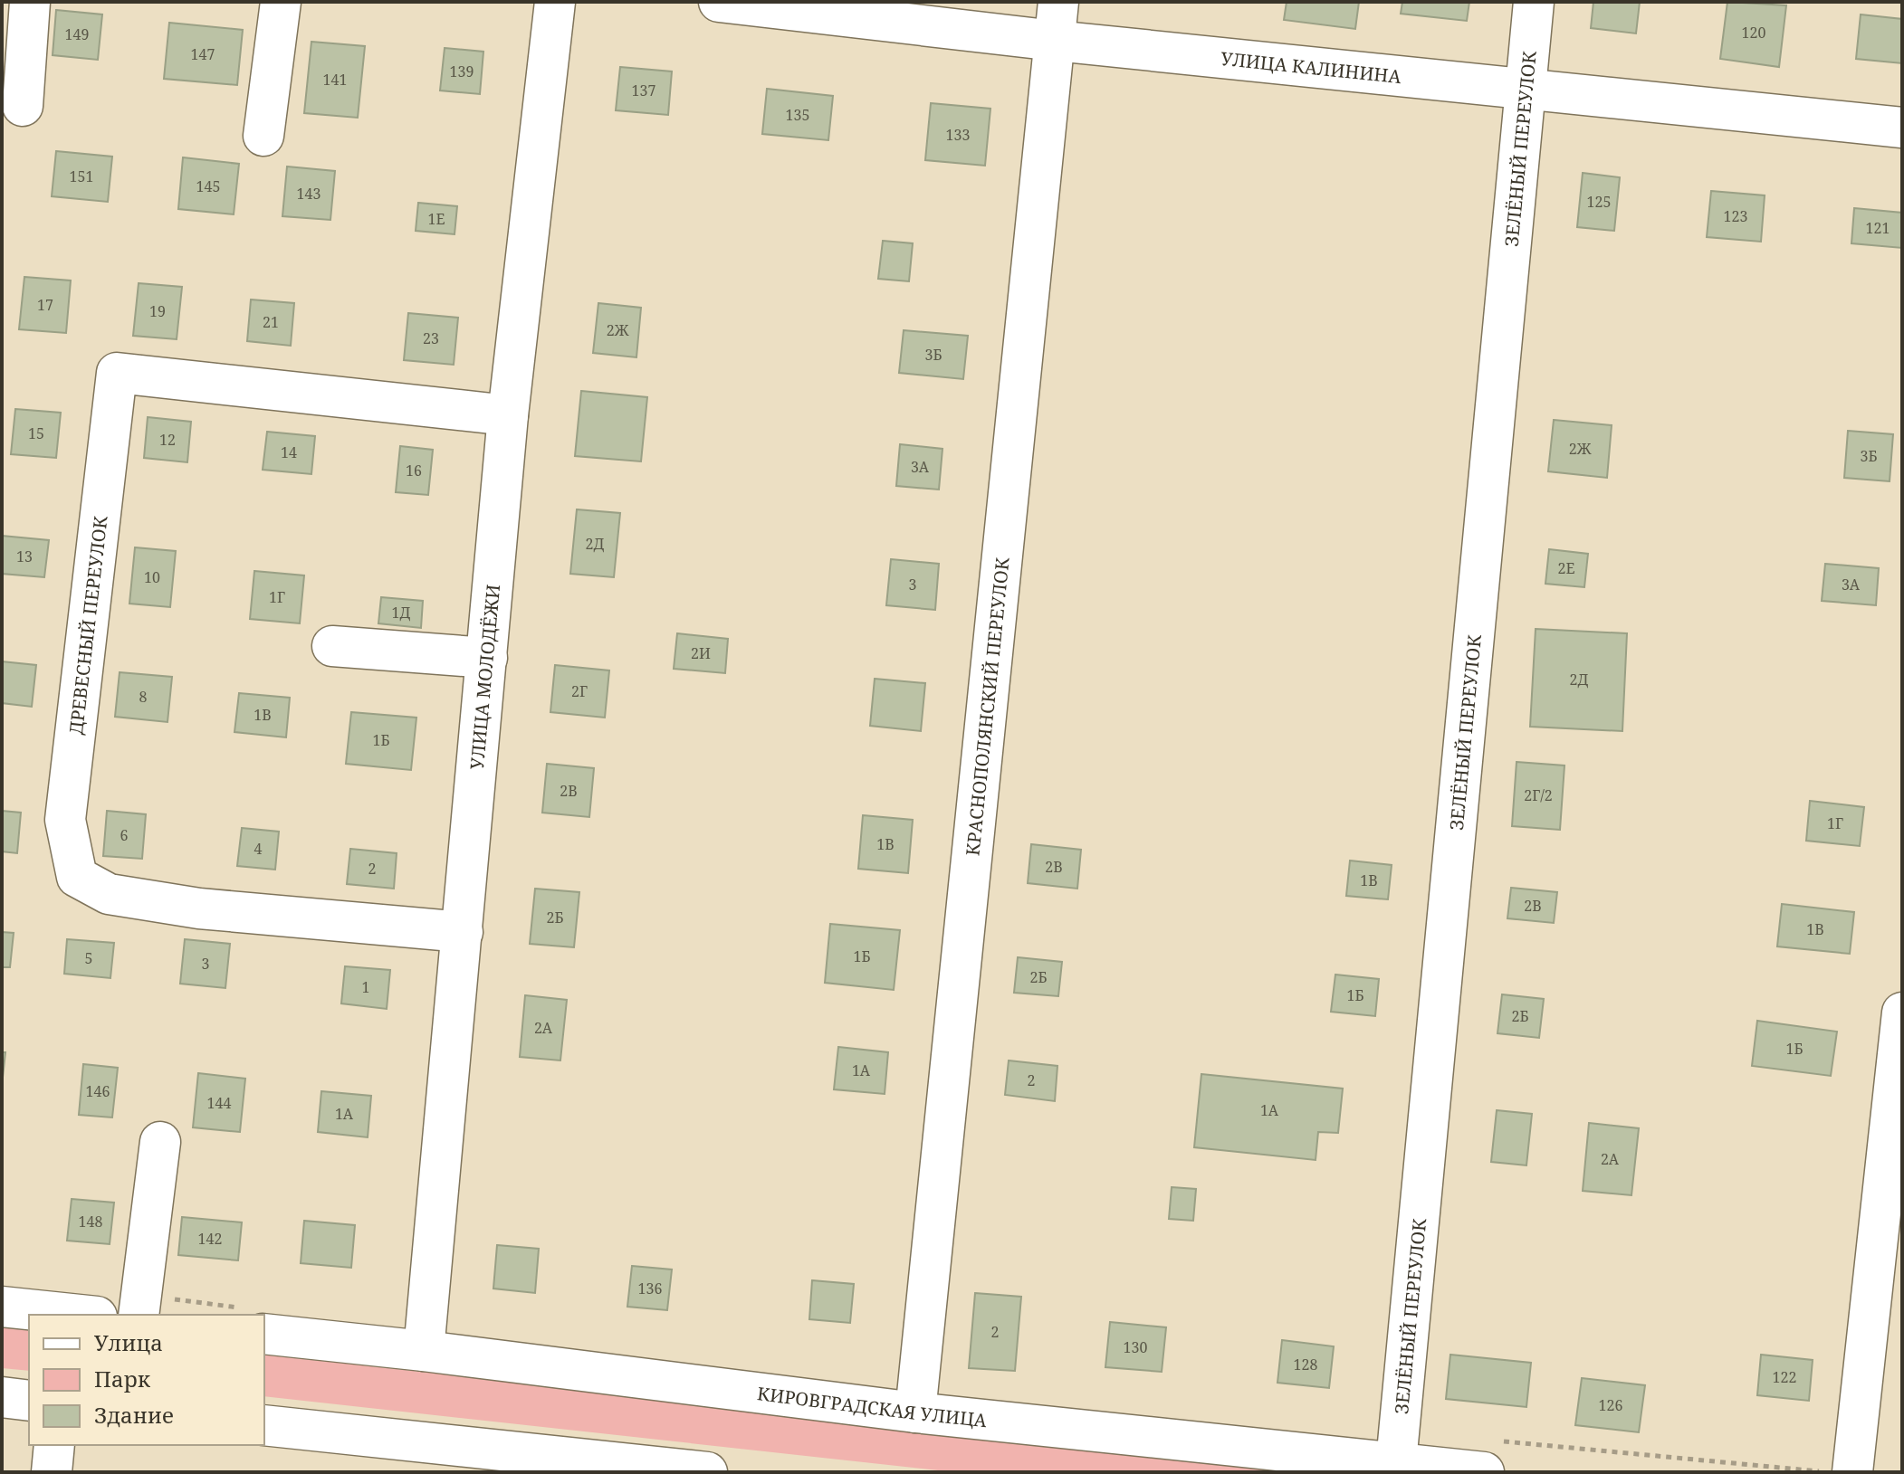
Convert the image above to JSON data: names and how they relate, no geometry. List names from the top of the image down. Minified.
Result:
{"streets":{"street":["УЛИЦА КАЛИНИНА","ЗЕЛЁНЫЙ ПЕРЕУЛОК","ДРЕВЕСНЫЙ ПЕРЕУЛОК","УЛИЦА МОЛОДЁЖИ","КРАСНОПОЛЯНСКИЙ ПЕРЕУЛОК","КИРОВГРАДСКАЯ УЛИЦА"]},"crossings":[["УЛИЦА КАЛИНИНА","ЗЕЛЁНЫЙ ПЕРЕУЛОК"],["УЛИЦА КАЛИНИНА","КРАСНОПОЛЯНСКИЙ ПЕРЕУЛОК"],["ЗЕЛЁНЫЙ ПЕРЕУЛОК","КИРОВГРАДСКАЯ УЛИЦА"],["ДРЕВЕСНЫЙ ПЕРЕУЛОК","УЛИЦА МОЛОДЁЖИ"],["УЛИЦА МОЛОДЁЖИ","КИРОВГРАДСКАЯ УЛИЦА"],["КРАСНОПОЛЯНСКИЙ ПЕРЕУЛОК","КИРОВГРАДСКАЯ УЛИЦА"]],"house_numbers":["120","149","147","139","141","137","135","133","151","145","143","125","123","1Е","121","17","19","21","2Ж","23","3Б","15","12","2Ж","14","3Б","3А","16","2Д","13","2Е","10","3","3А","1Г","1Д","2И","2Д","2Г","8","1В","1Б","2В","2Г/2","1Г","6","1В","4","2В","2","1В","2В","2Б","1В","1Б","5","3","2Б","1","1Б","2Б","2А","1Б","1А","2","146","144","1А","1А","2А","148","142","136","2","130","128","122","126"],"legend":["Улица","Парк","Здание"]}
